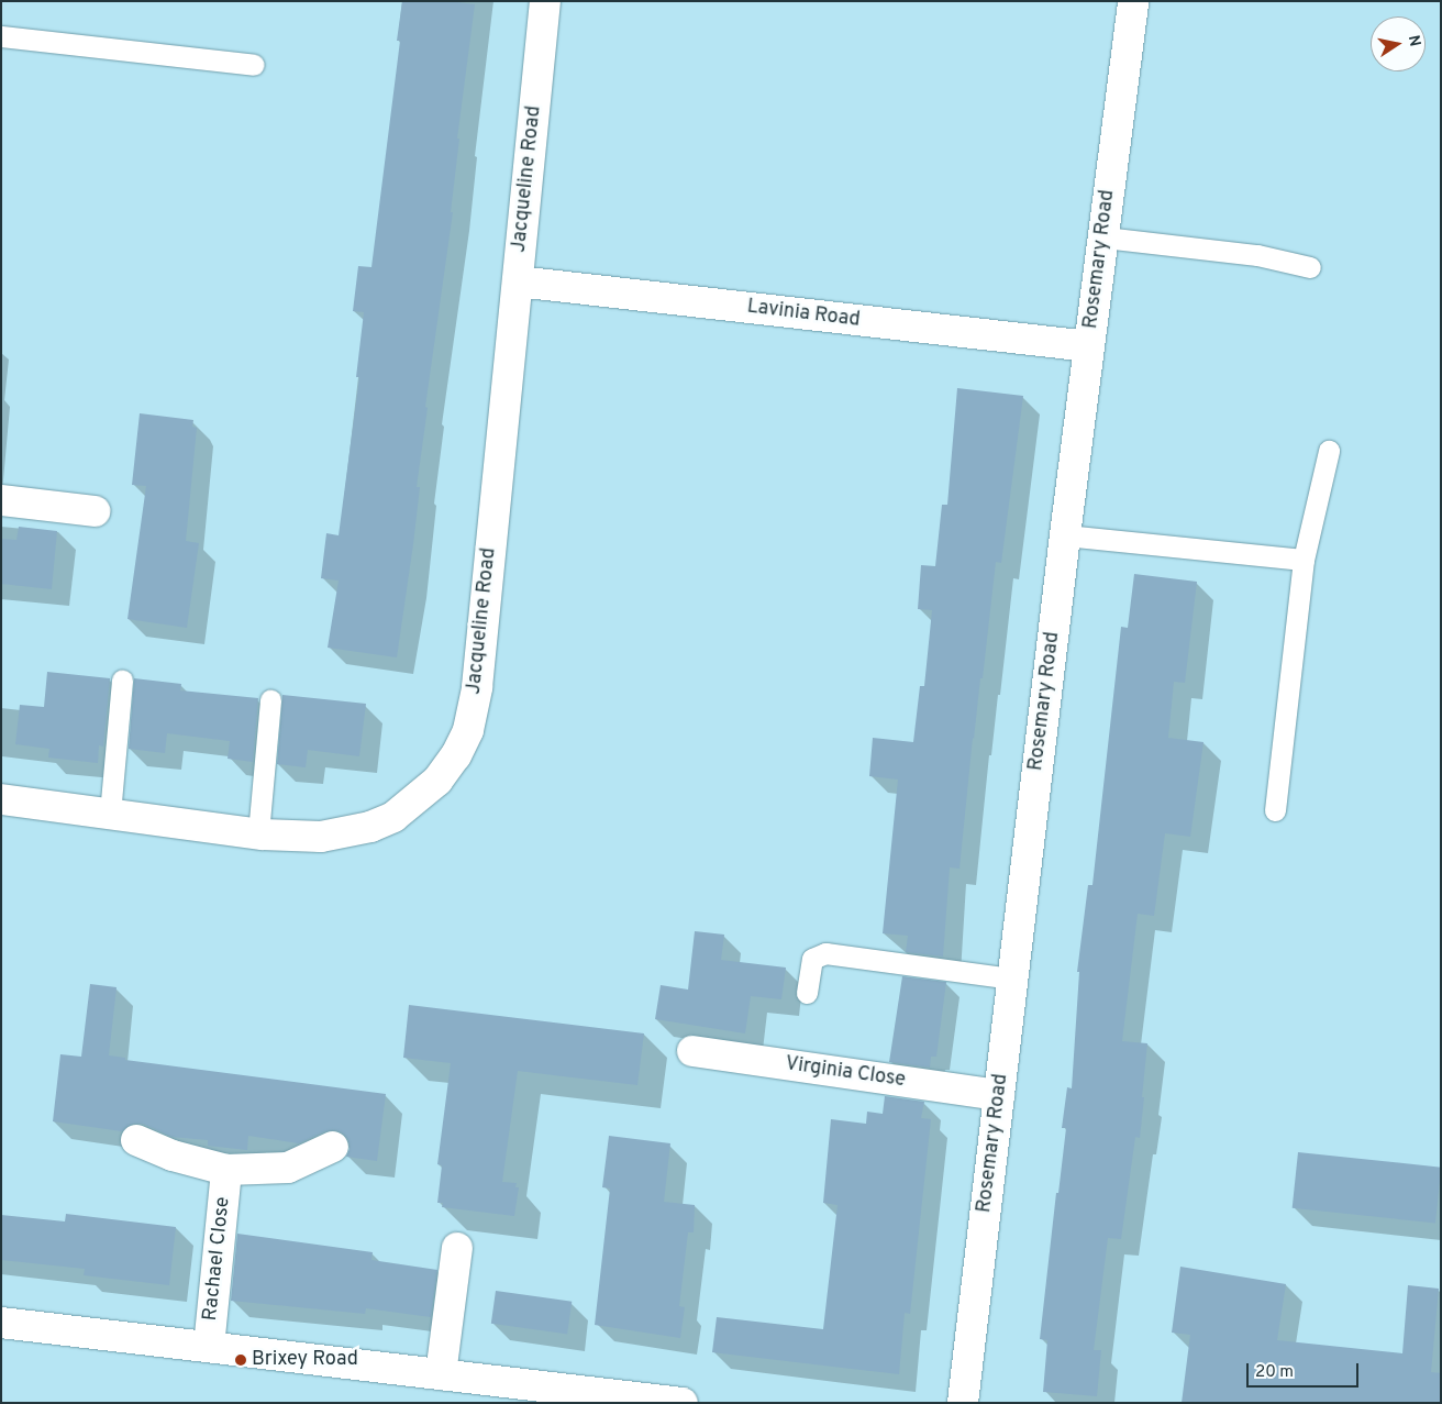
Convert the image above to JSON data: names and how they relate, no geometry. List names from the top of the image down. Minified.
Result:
{"streets":{"street":["Jacqueline Road","Rosemary Road","Lavinia Road","Virginia Close","Rachael Close"]},"crossings":[["Jacqueline Road","Lavinia Road"],["Rosemary Road","Lavinia Road"],["Rosemary Road","Virginia Close"]],"places":["Brixey Road"],"scale_bar":"20 m","north":"right"}
